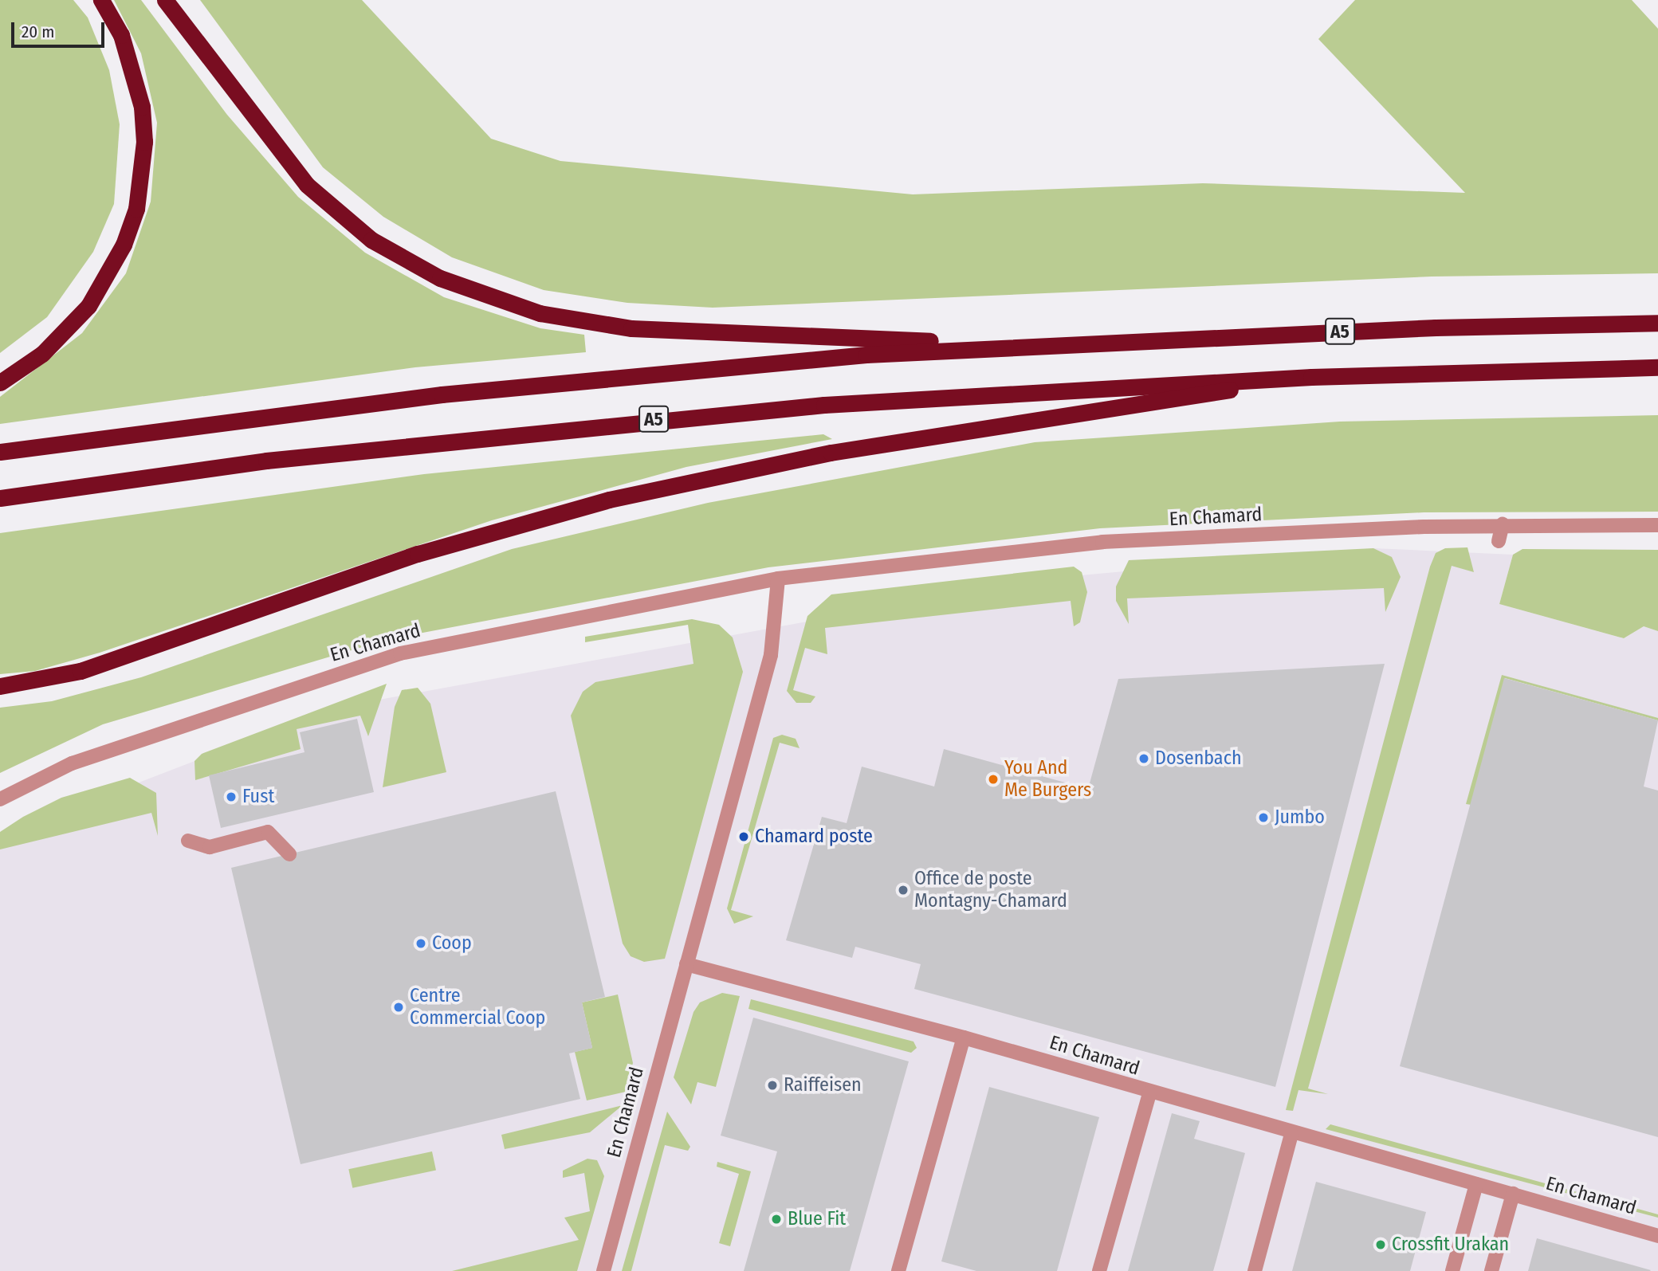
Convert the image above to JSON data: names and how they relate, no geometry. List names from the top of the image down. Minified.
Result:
{"streets":{"highway":["A5"],"street":["En Chamard"]},"places":["Dosenbach","You And Me Burgers","Fust","Jumbo","Chamard poste","Office de poste Montagny-Chamard","Coop","Centre Commercial Coop","Raiffeisen","Blue Fit","Crossfit Urakan"],"scale_bar":"20 m"}
